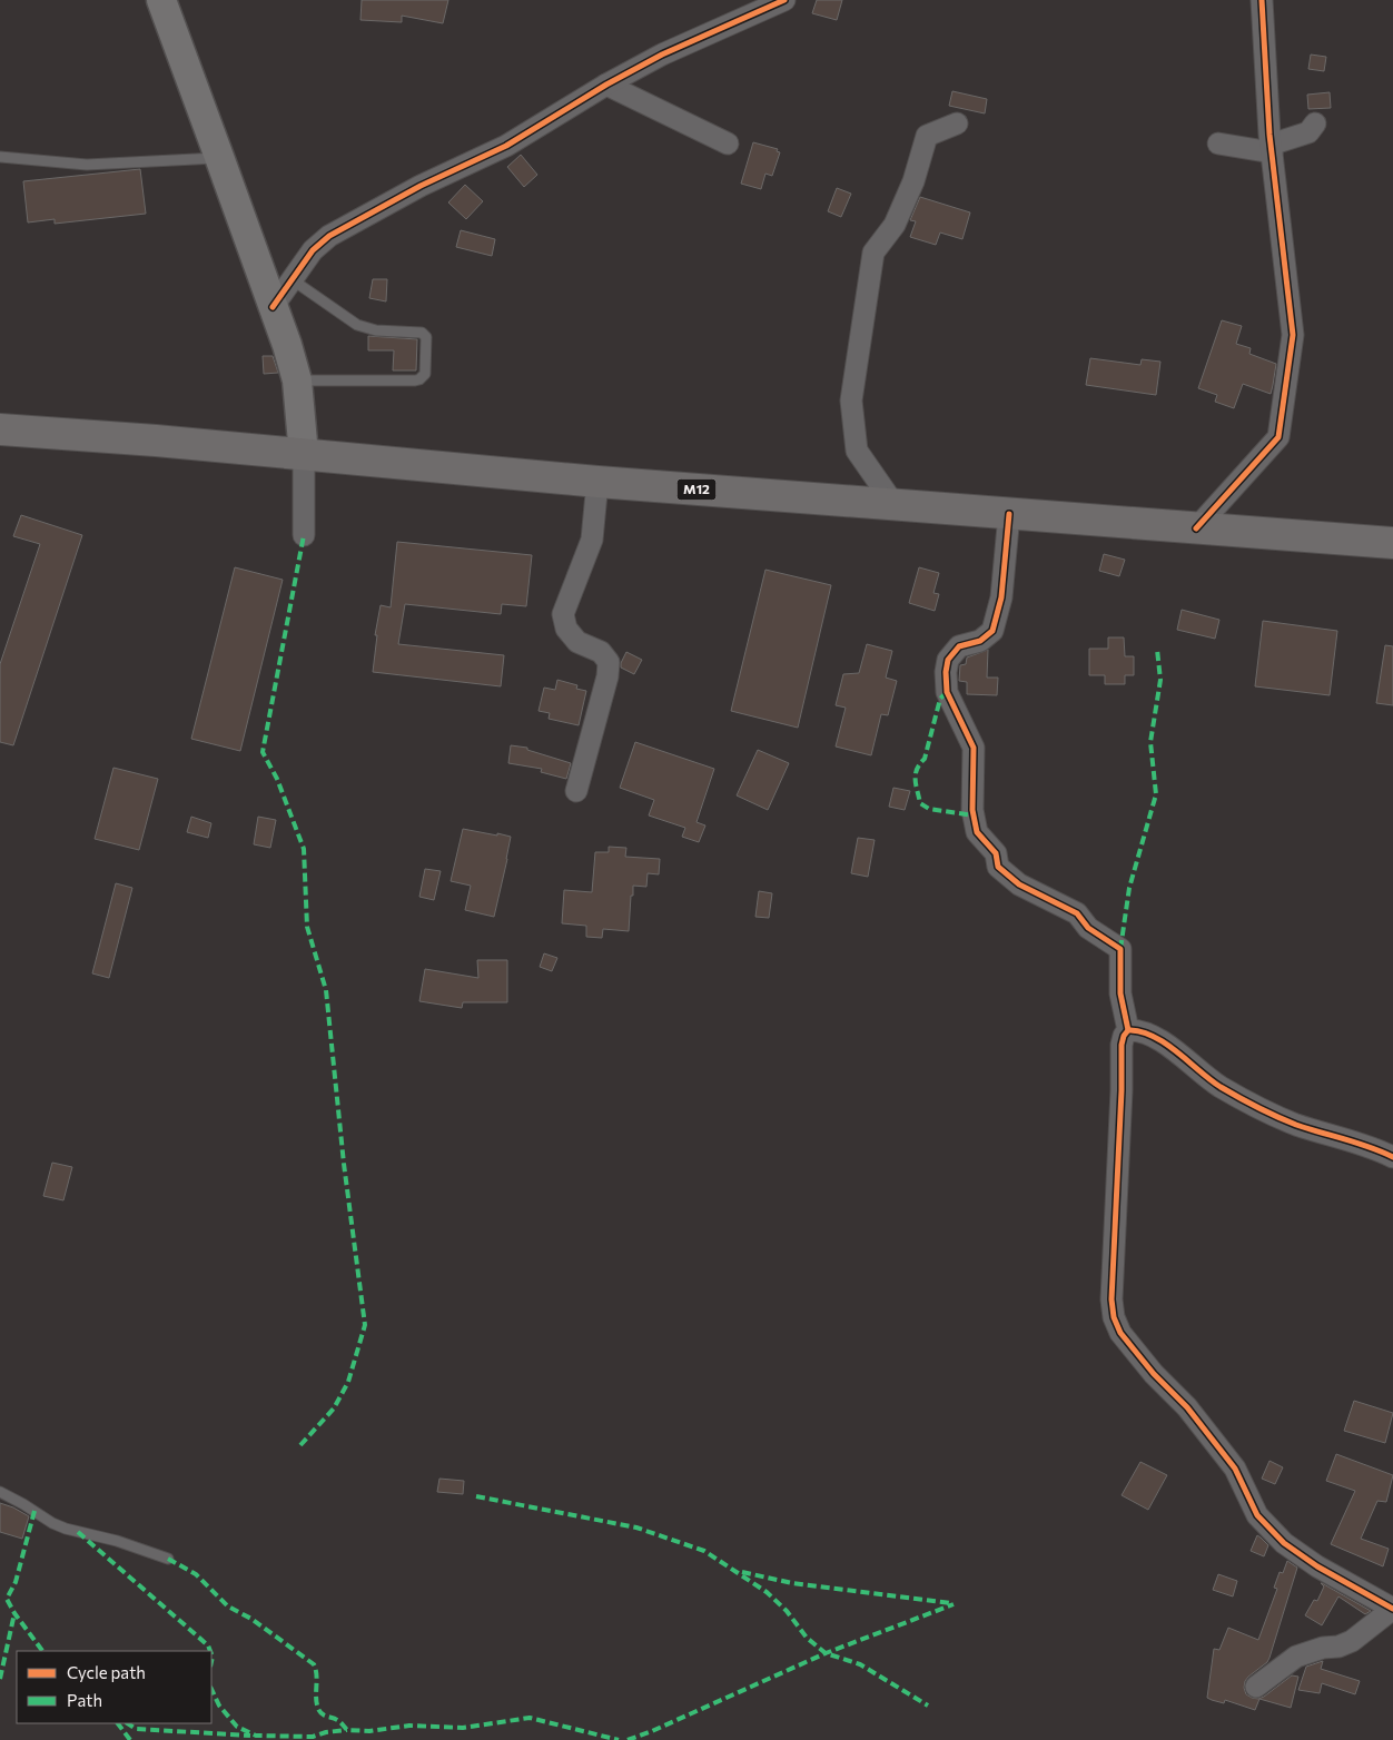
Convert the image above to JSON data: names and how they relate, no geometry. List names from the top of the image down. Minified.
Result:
{"streets":{"highway":["M12"]},"legend":["Cycle path","Path"]}
